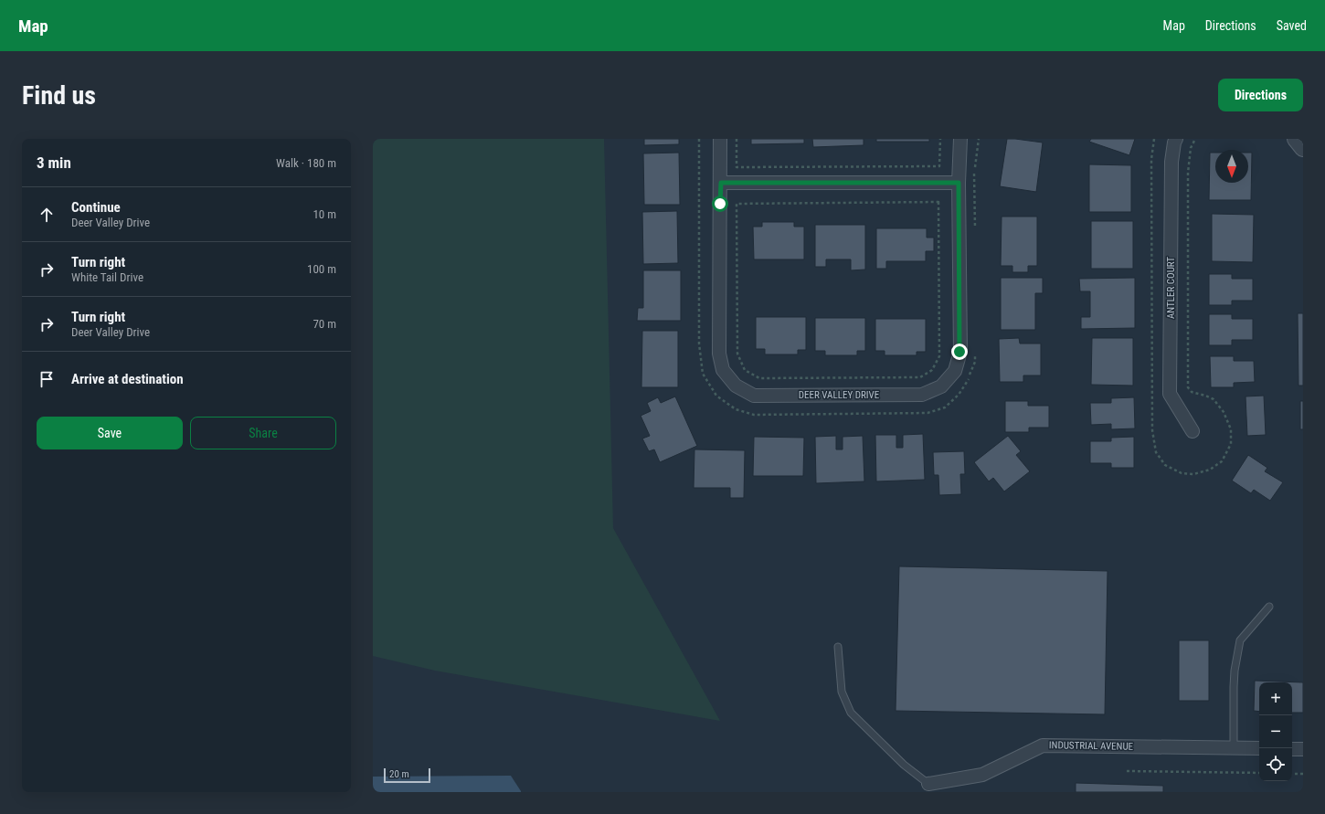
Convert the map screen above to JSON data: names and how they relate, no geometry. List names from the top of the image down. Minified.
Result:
{"streets":{"street":["ANTLER COURT","DEER VALLEY DRIVE","INDUSTRIAL AVENUE"]},"scale_bar":"20 m","north":"bottom","page":{"header":"Map","nav":["Map","Directions","Saved"],"buttons":["Directions",["Save","Share"]],"title":"Find us","heading":["3 min","Walk · 180 m"],"list":[["Continue","Deer Valley Drive","10 m"],["Turn right","White Tail Drive","100 m"],["Turn right","Deer Valley Drive","70 m"],"Arrive at destination"],"map_buttons":["+","−"],"scale":"20 m"}}
